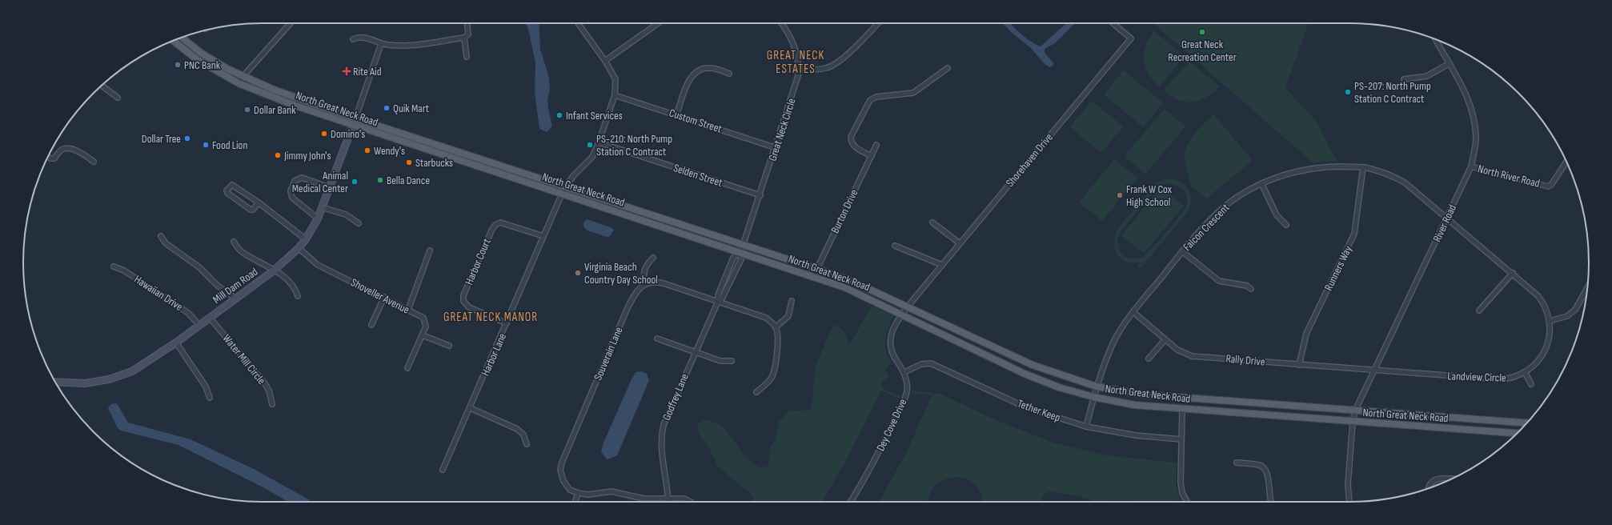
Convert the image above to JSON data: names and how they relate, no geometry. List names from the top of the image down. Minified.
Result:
{"streets":{"main road":["North Great Neck Road"],"street":["Custom Street","Great Neck Circle","Shorehaven Drive","Selden Street","North River Road","Burton Drive","River Road","Falcon Crescent","Harbor Court","Runners Way","Mill Dam Road","Hawaiian Drive","Shoveller Avenue","Souverain Lane","Harbor Lane","Water Mill Circle","Rally Drive","Landview Circle","Godfrey Lane","Tether Keep","Dey Cove Drive"]},"crossings":[["North Great Neck Road","Great Neck Circle"],["North Great Neck Road","Shorehaven Drive"],["North Great Neck Road","Burton Drive"],["North Great Neck Road","River Road"],["North Great Neck Road","Falcon Crescent"],["North Great Neck Road","Mill Dam Road"],["North Great Neck Road","Harbor Lane"],["North Great Neck Road","Godfrey Lane"],["North Great Neck Road","Dey Cove Drive"],["Custom Street","Great Neck Circle"],["Custom Street","Harbor Lane"],["Great Neck Circle","Selden Street"],["Great Neck Circle","Godfrey Lane"],["Shorehaven Drive","Dey Cove Drive"],["Selden Street","Harbor Lane"],["North River Road","River Road"],["River Road","Falcon Crescent"],["River Road","Rally Drive"],["River Road","Landview Circle"],["Falcon Crescent","Runners Way"],["Falcon Crescent","Rally Drive"],["Falcon Crescent","Landview Circle"],["Falcon Crescent","Tether Keep"],["Harbor Court","Harbor Lane"],["Runners Way","Rally Drive"],["Mill Dam Road","Hawaiian Drive"],["Mill Dam Road","Shoveller Avenue"],["Mill Dam Road","Water Mill Circle"],["Rally Drive","Landview Circle"],["Tether Keep","Dey Cove Drive"]],"districts":["GREAT NECK ESTATES","GREAT NECK MANOR"],"places":{"other":["Great Neck Recreation Center","PNC Bank","PS-207: North Pump Station C Contract","Quik Mart","Dollar Bank","Infant Services","Domino's","Dollar Tree","Food Lion","PS-210: North Pump Station C Contract","Wendy's","Jimmy John's","Starbucks","Bella Dance","Animal Medical Center","Frank W Cox High School","Virginia Beach Country Day School"],"health":["Rite Aid"]}}
